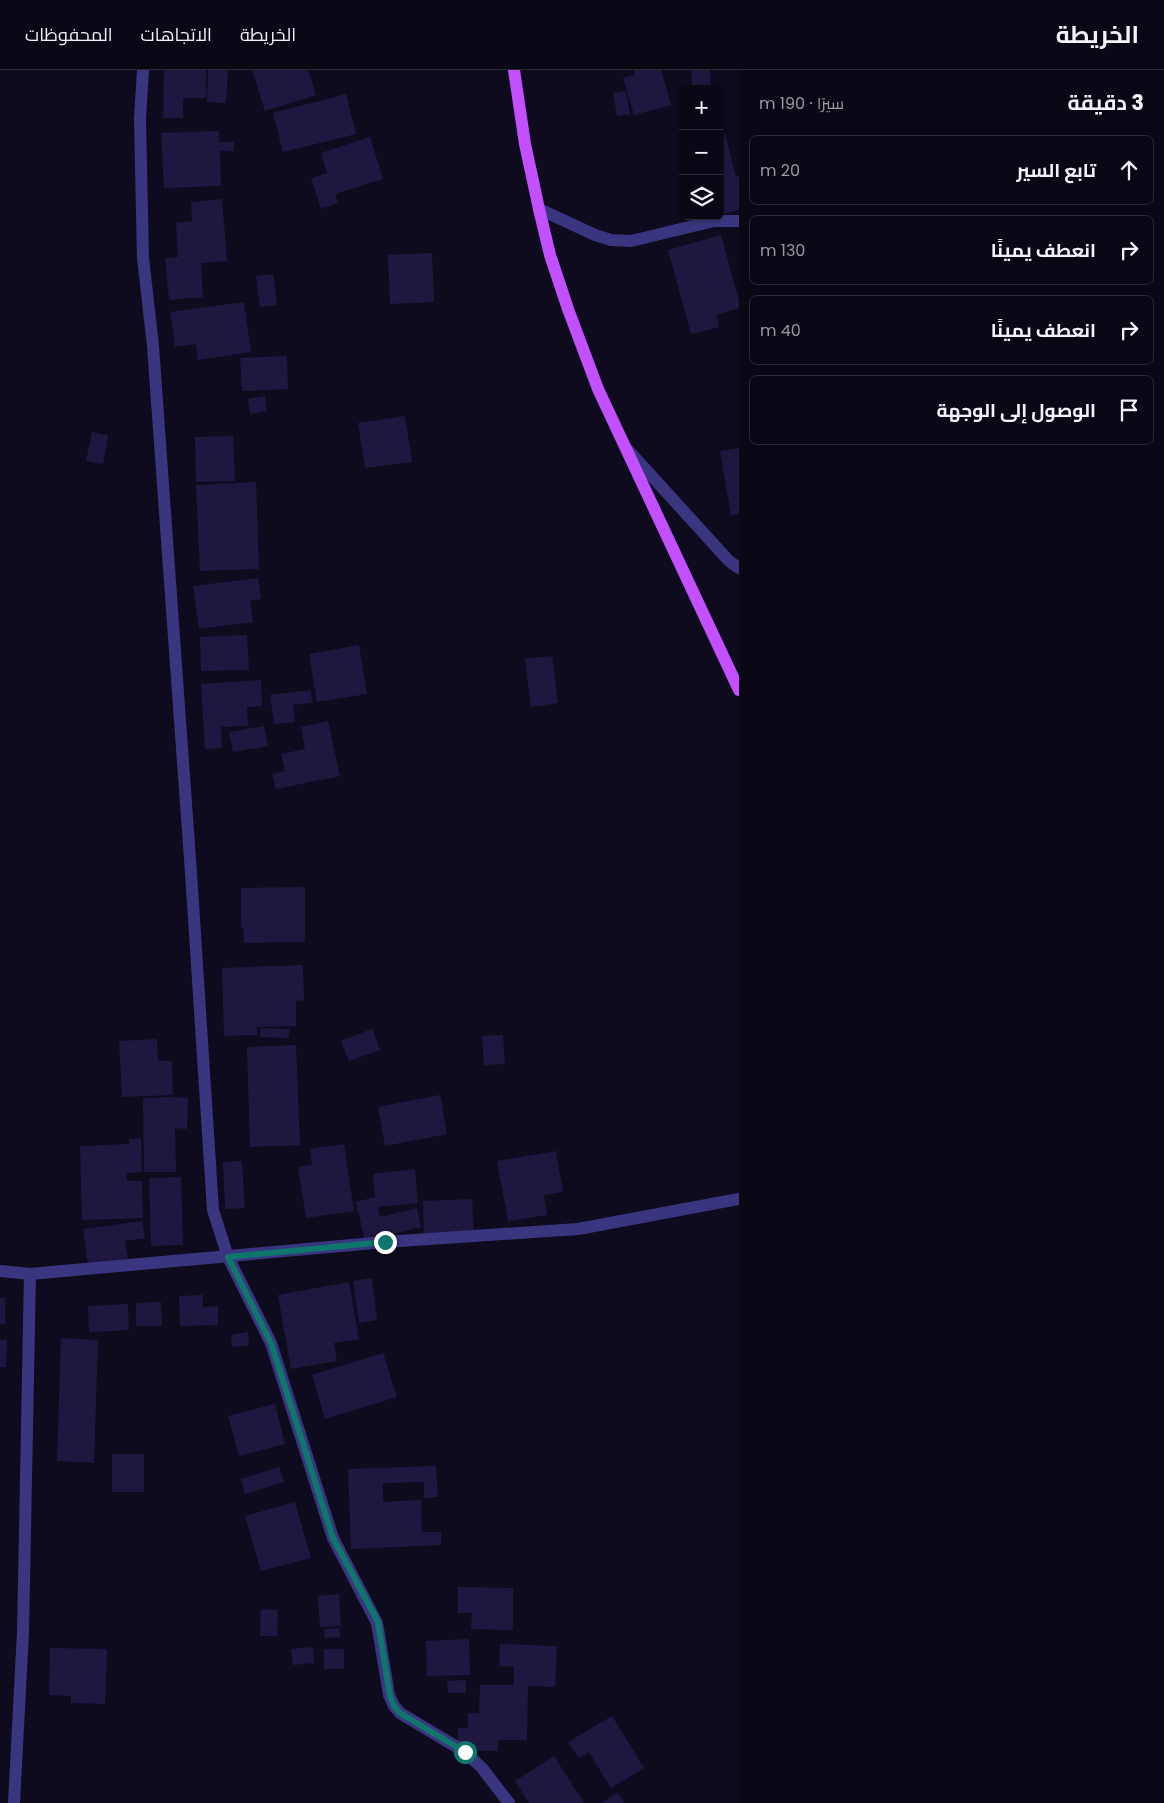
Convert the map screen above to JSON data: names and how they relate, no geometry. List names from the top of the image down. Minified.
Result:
{"page":{"header":"الخريطة","nav":["الخريطة","الاتجاهات","المحفوظات"],"heading":["3 دقيقة","سيرًا · 190 m"],"map_buttons":["+","−"],"list":[["تابع السير","20 m"],["انعطف يمينًا","130 m"],["انعطف يمينًا","40 m"],"الوصول إلى الوجهة"]}}
